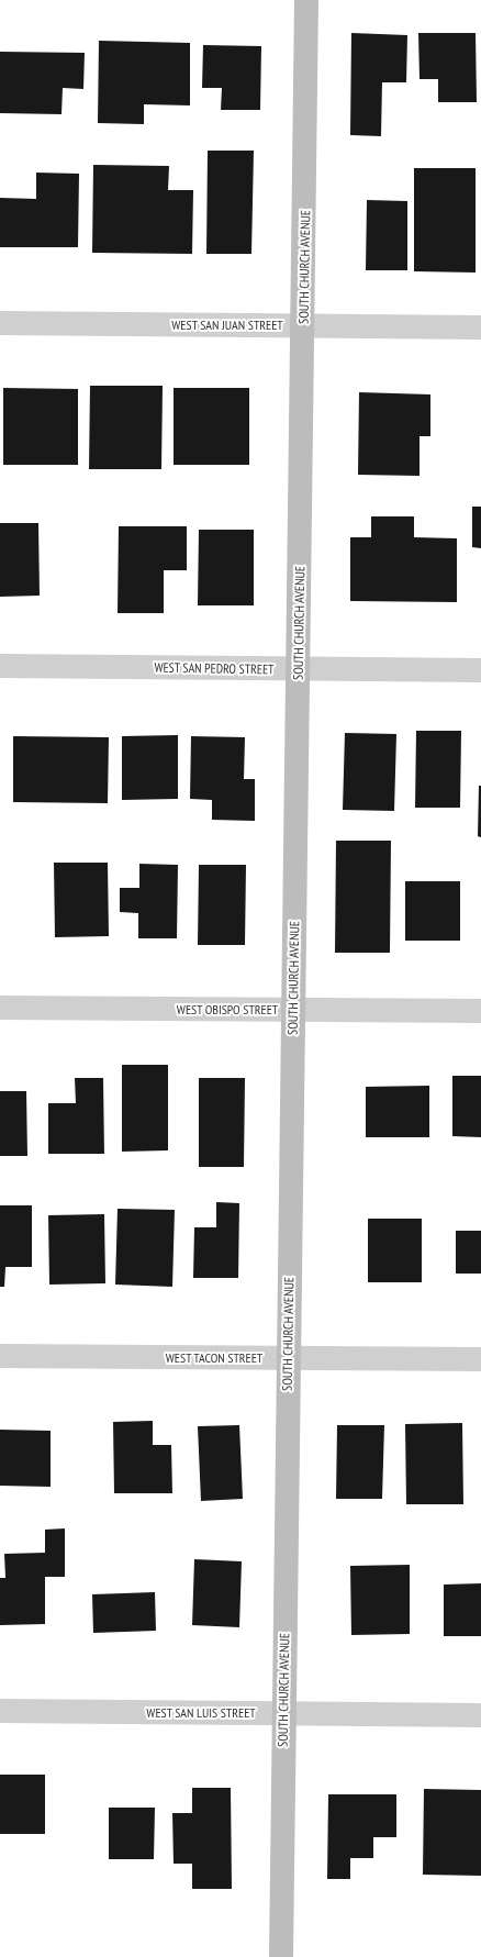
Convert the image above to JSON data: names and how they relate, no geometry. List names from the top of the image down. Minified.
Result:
{"streets":{"street":["SOUTH CHURCH AVENUE","WEST SAN JUAN STREET","WEST SAN PEDRO STREET","WEST OBISPO STREET","WEST TACON STREET","WEST SAN LUIS STREET"]},"crossings":[["SOUTH CHURCH AVENUE","WEST SAN JUAN STREET"],["SOUTH CHURCH AVENUE","WEST SAN PEDRO STREET"],["SOUTH CHURCH AVENUE","WEST OBISPO STREET"],["SOUTH CHURCH AVENUE","WEST TACON STREET"],["SOUTH CHURCH AVENUE","WEST SAN LUIS STREET"]]}
